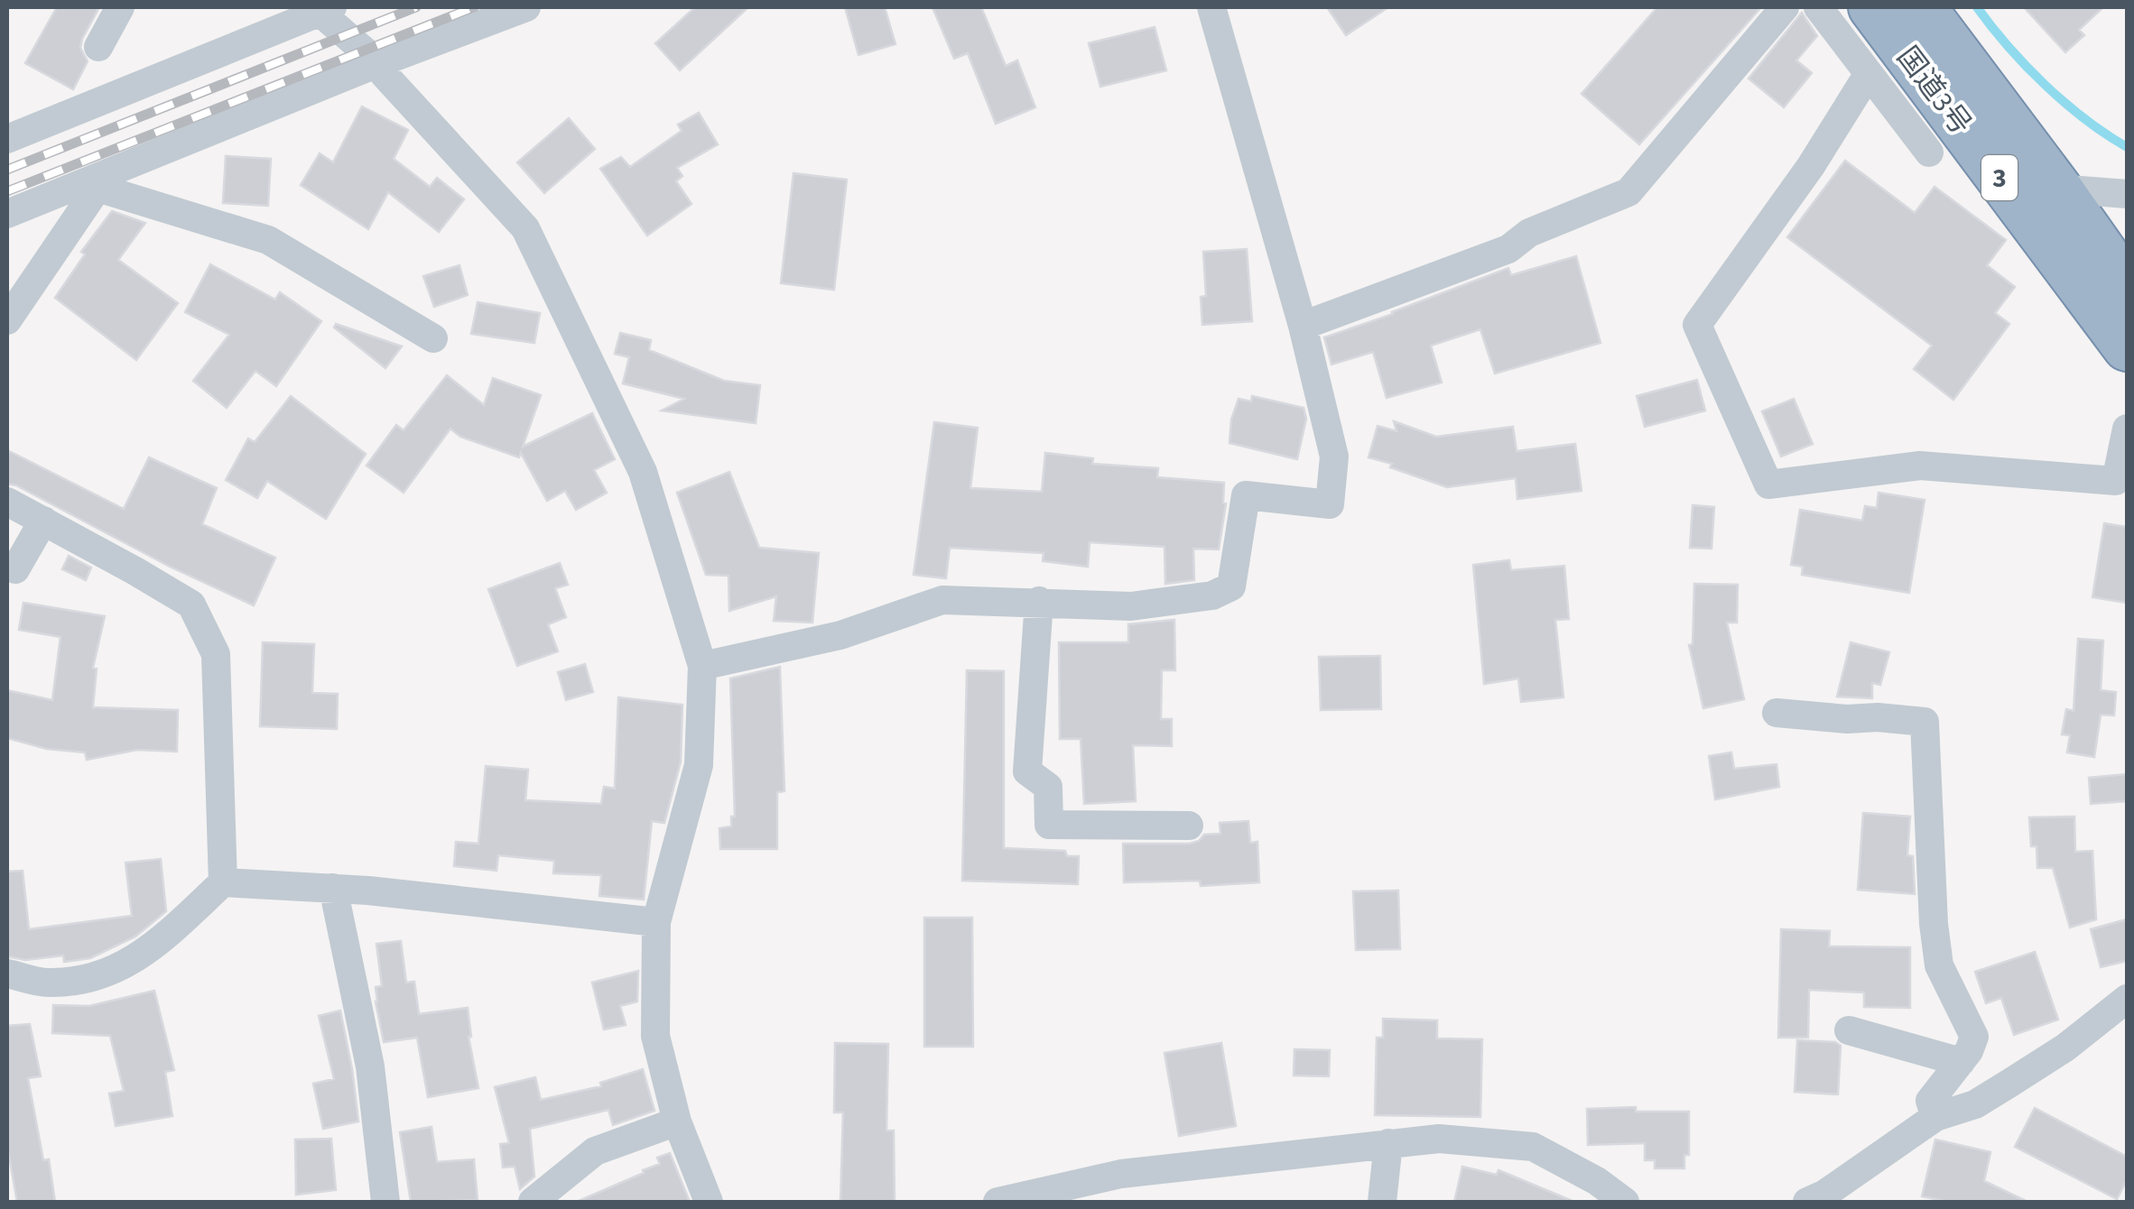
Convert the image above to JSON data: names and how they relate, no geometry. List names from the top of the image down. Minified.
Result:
{"streets":{"highway":["国道3号","3"]}}
